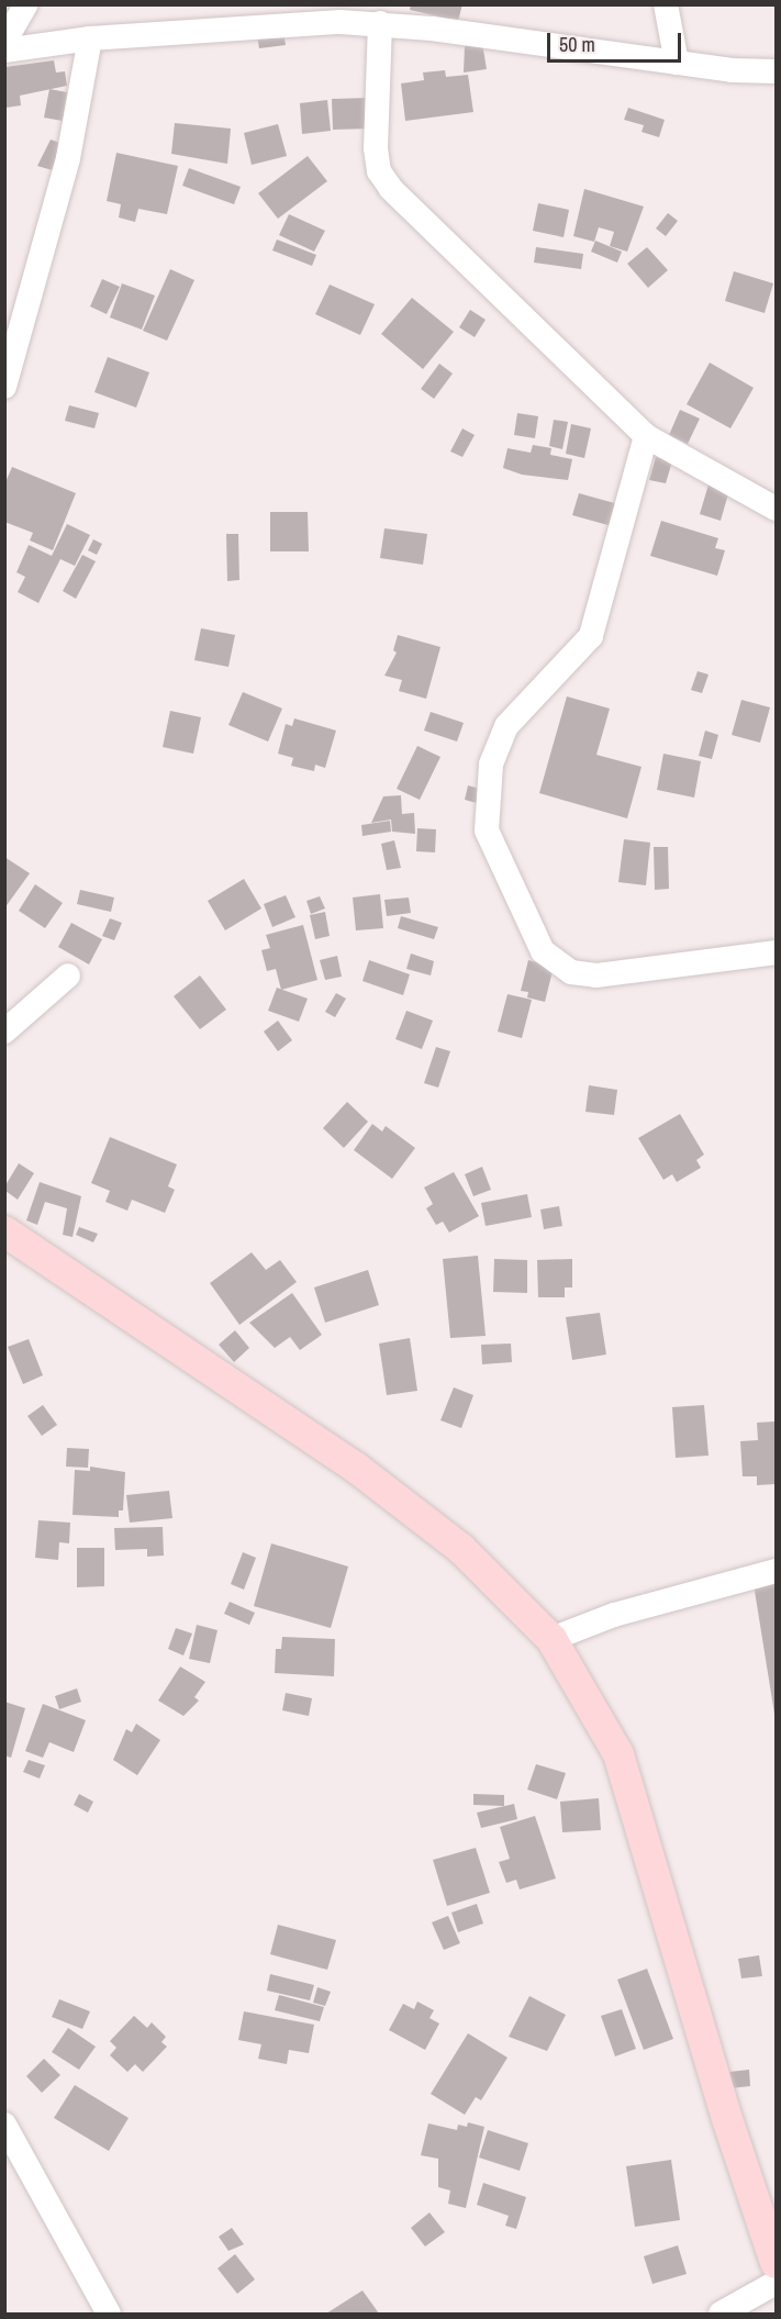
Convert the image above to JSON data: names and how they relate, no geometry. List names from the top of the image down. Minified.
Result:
{"scale_bar":"50 m"}
